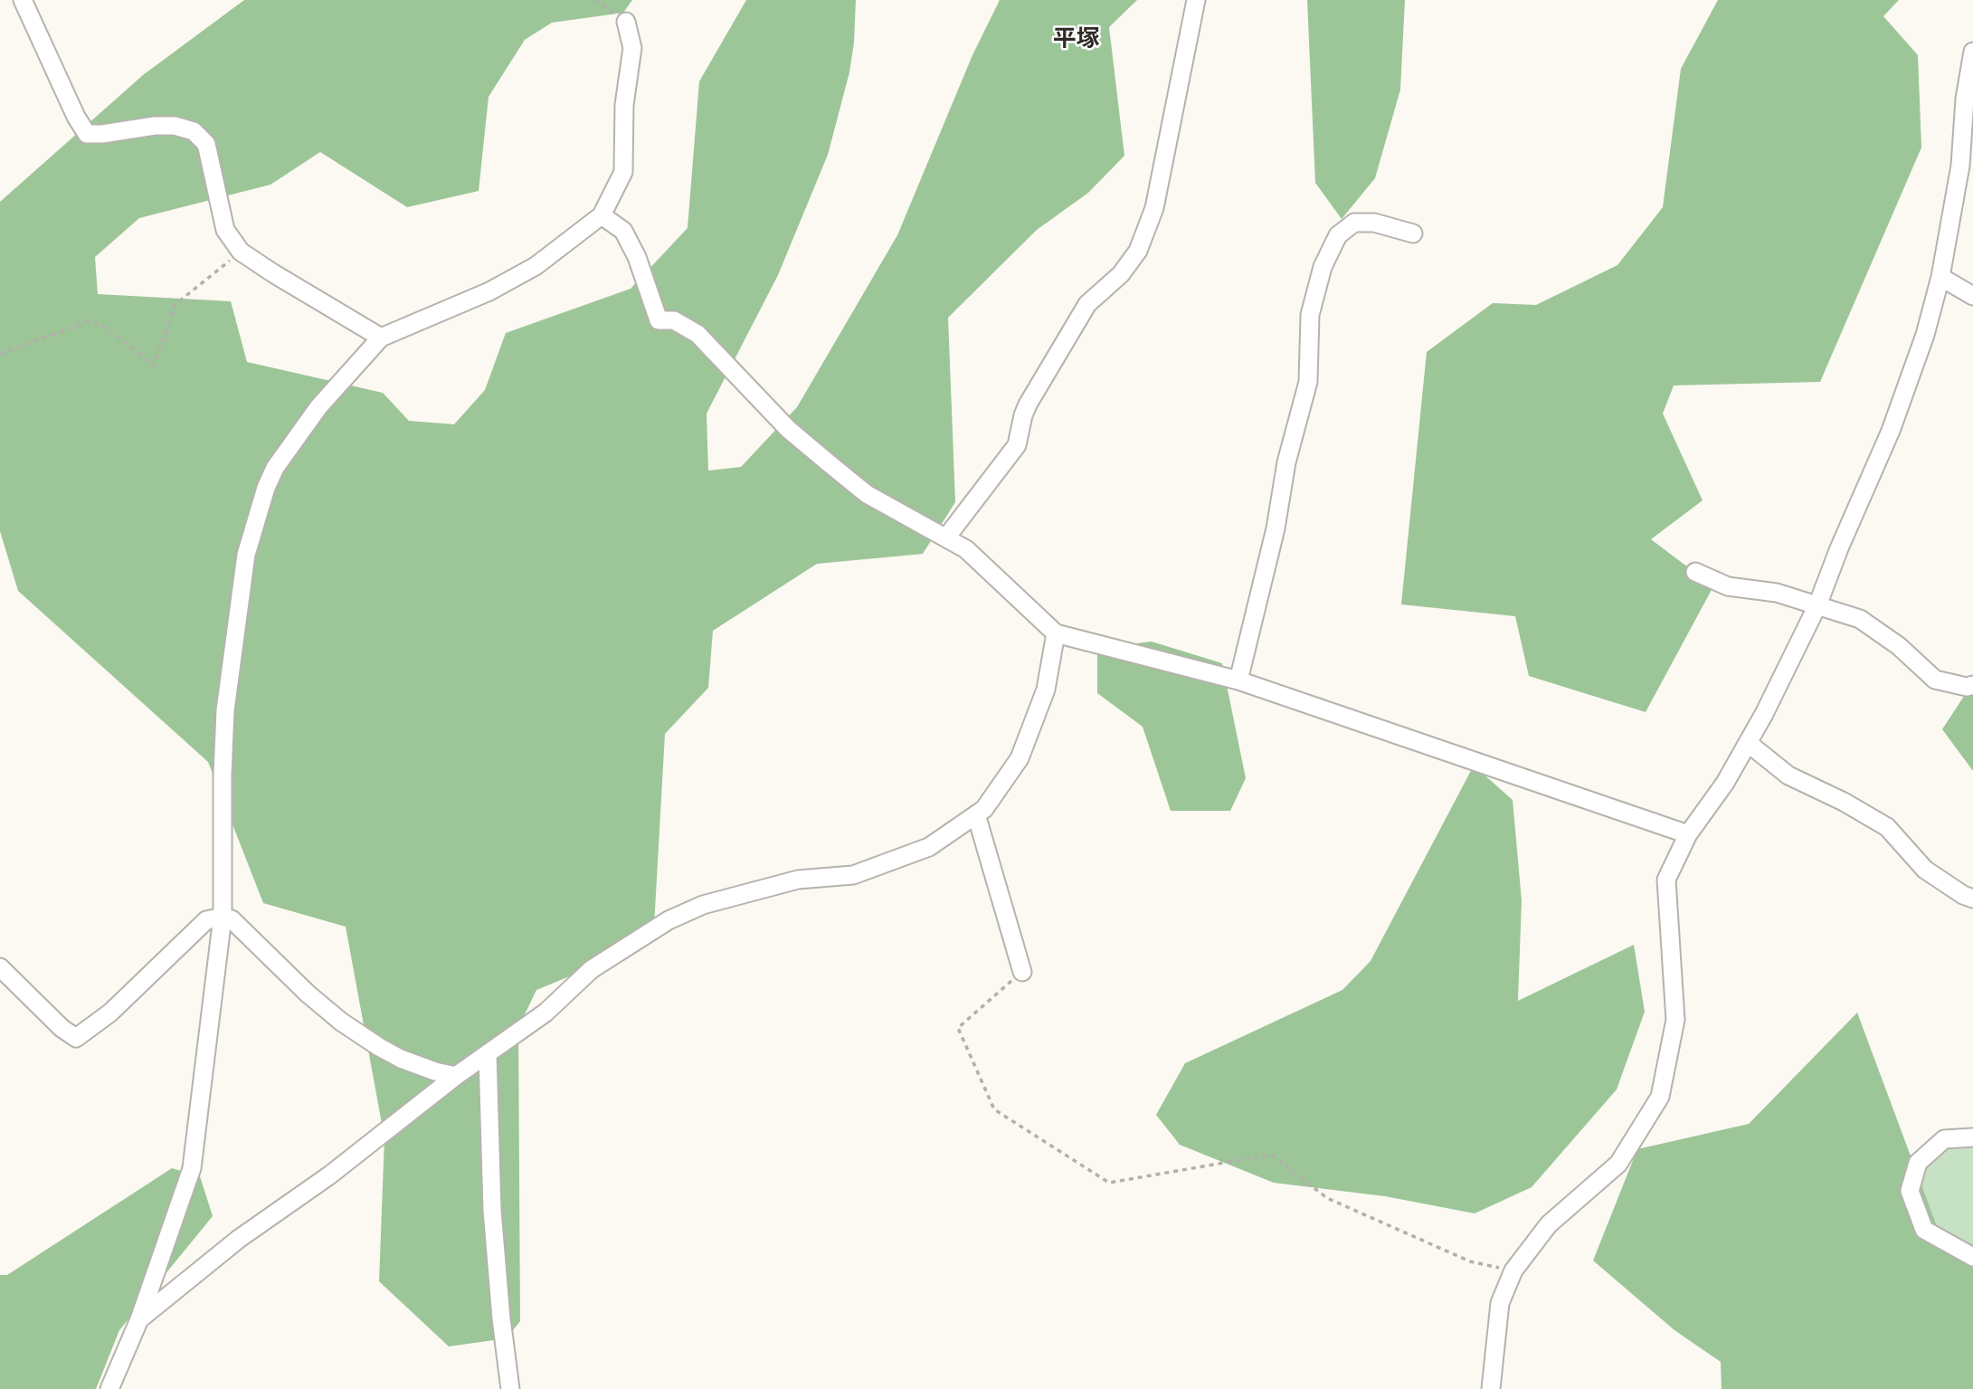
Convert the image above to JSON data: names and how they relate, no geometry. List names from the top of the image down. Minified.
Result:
{"districts":["平塚"]}
